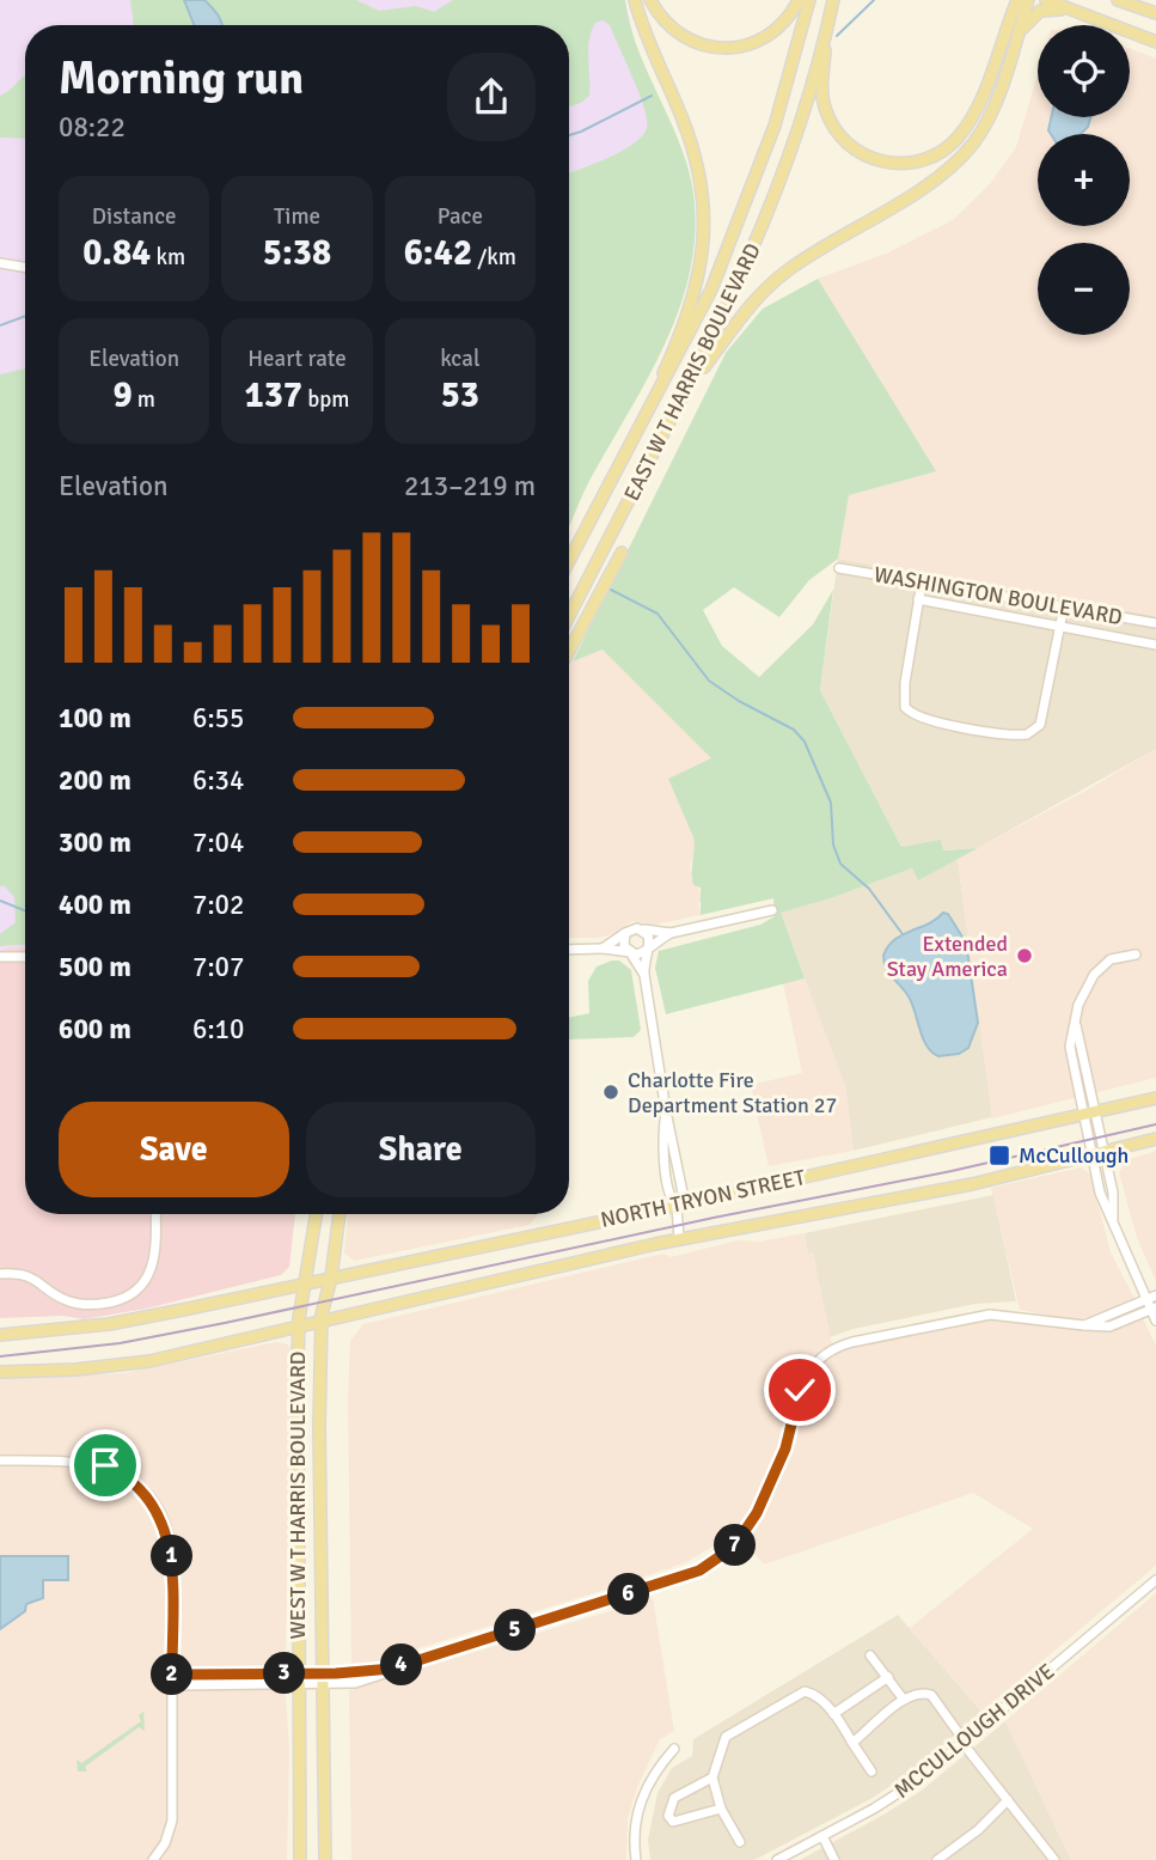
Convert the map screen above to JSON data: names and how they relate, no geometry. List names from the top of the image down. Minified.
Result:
{"streets":{"main road":["EAST W T HARRIS BOULEVARD","NORTH TRYON STREET","WEST W T HARRIS BOULEVARD"],"street":["WASHINGTON BOULEVARD","MCCULLOUGH DRIVE"]},"crossings":[["NORTH TRYON STREET","WEST W T HARRIS BOULEVARD"]],"places":{"other":["Extended Stay America","Charlotte Fire Department Station 27"],"transit":["McCullough"]},"page":{"map_buttons":["+","−"],"heading":["Morning run","08:22"],"stats":[["Distance","0.84 km"],["Time","5:38"],["Pace","6:42 /km"],["Elevation","9 m"],["Heart rate","137 bpm"],["kcal","53"]],"chart":["Elevation","213–219 m"],"list":[{"name":"100 m","note":"6:55"},{"name":"200 m","note":"6:34"},{"name":"300 m","note":"7:04"},{"name":"400 m","note":"7:02"},{"name":"500 m","note":"7:07"},{"name":"600 m","note":"6:10"}],"buttons":["Save","Share"],"pins":["7","1","6","5","4","3","2"]}}
